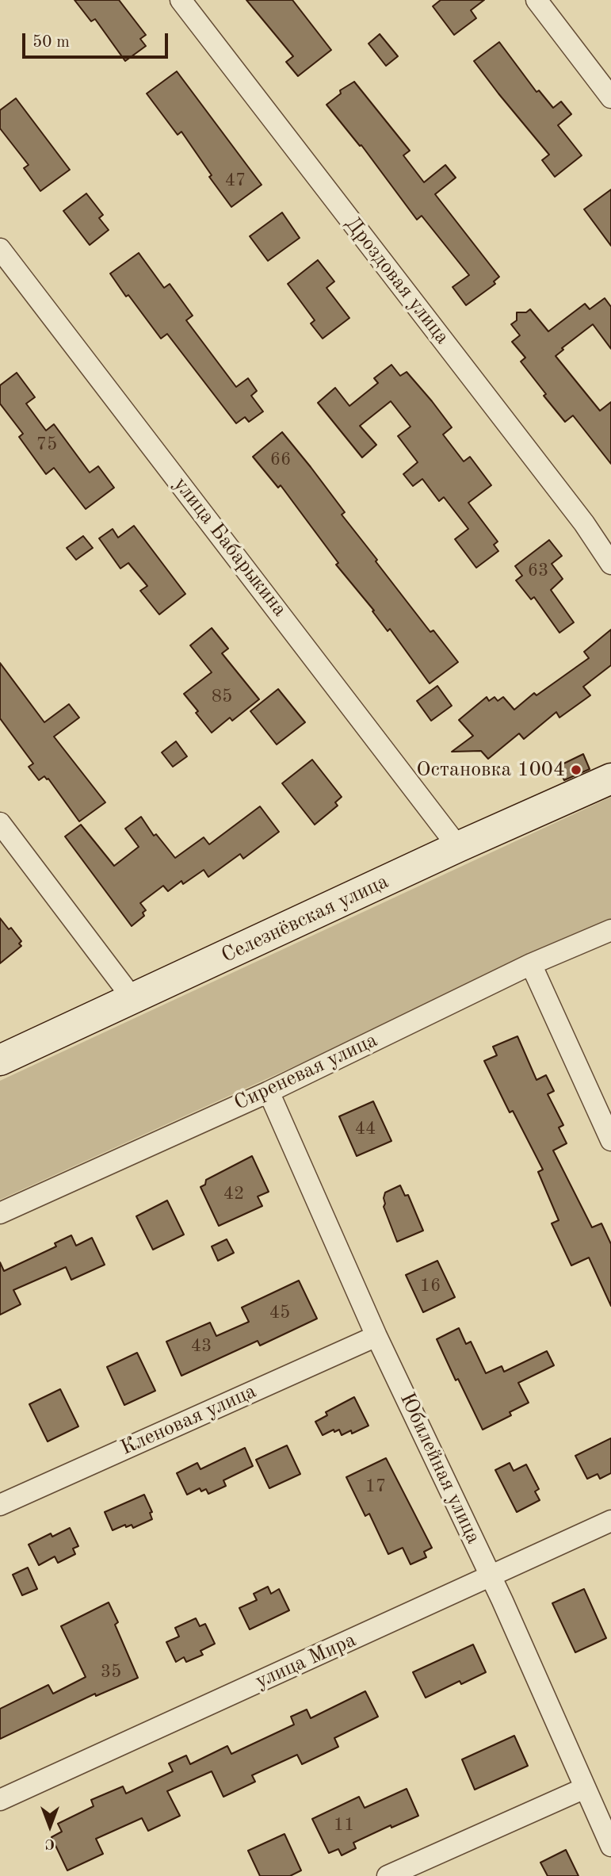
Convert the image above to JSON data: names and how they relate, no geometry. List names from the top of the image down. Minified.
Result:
{"streets":{"street":["Дроздовая улица","улица Бабарыкина","Селезнёвская улица","Сиреневая улица","Кленовая улица","Юбилейная улица","улица Мира"]},"crossings":[["улица Бабарыкина","Селезнёвская улица"],["Сиреневая улица","Юбилейная улица"],["Кленовая улица","Юбилейная улица"],["Юбилейная улица","улица Мира"]],"places":["Остановка 1004"],"house_numbers":["47","75","66","63","85","44","42","16","45","43","17","35","11"],"scale_bar":"50 m","north":"bottom"}
